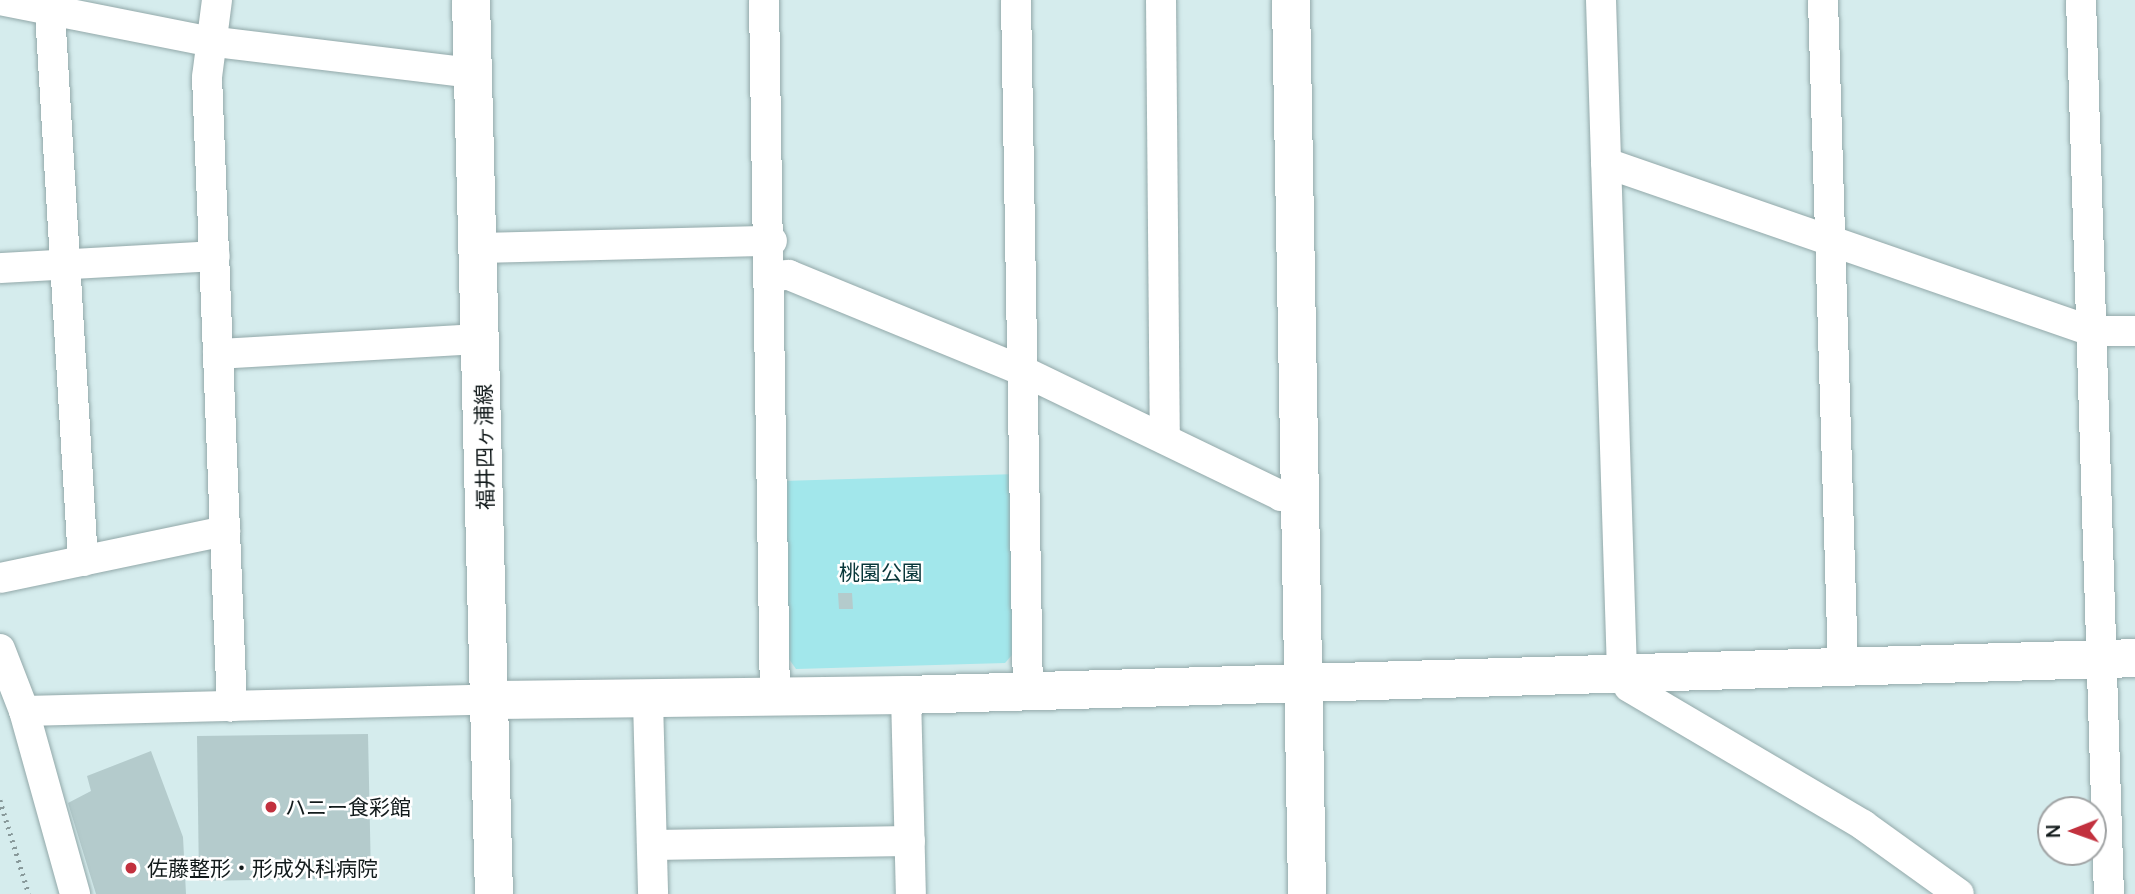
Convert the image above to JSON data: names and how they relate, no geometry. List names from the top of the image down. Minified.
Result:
{"streets":{"street":["福井四ヶ浦線"]},"parks":["桃園公園"],"places":["ハニー食彩館","佐藤整形・形成外科病院"],"north":"left"}
